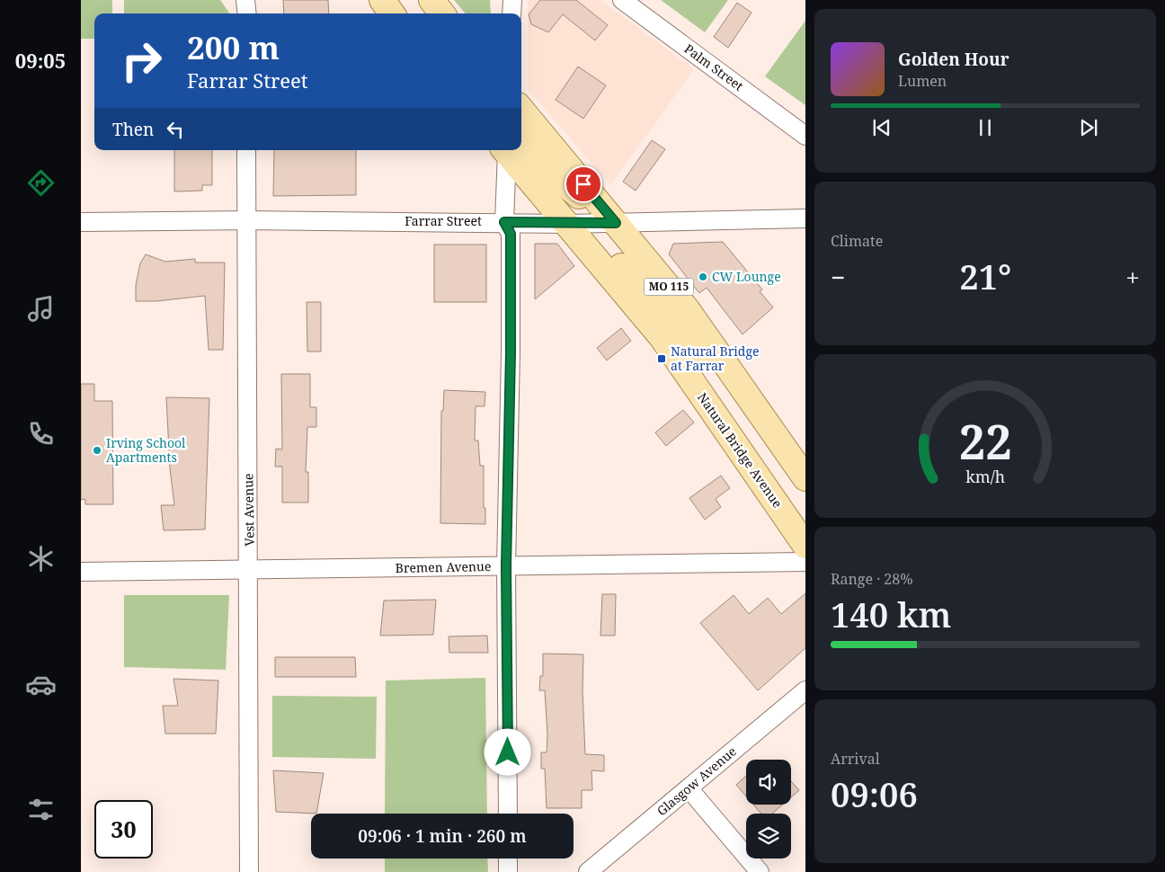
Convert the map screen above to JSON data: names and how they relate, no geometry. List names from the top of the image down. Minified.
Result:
{"streets":{"main road":["MO 115","Natural Bridge Avenue"],"street":["Palm Street","Farrar Street","Vest Avenue","Bremen Avenue","Glasgow Avenue"]},"crossings":[["Farrar Street","MO 115"],["Farrar Street","Natural Bridge Avenue"],["Farrar Street","Vest Avenue"],["Vest Avenue","Bremen Avenue"]],"places":{"other":["CW Lounge","Irving School Apartments"],"transit":["Natural Bridge at Farrar"]},"page":{"tabs":"09:05","turn":["200 m","Farrar Street"],"song":["Golden Hour","Lumen"],"then":"Then","tile":["Climate",["Range · 28%","140 km"],["Arrival","09:06"]],"heat":["−","21°","+"],"limit":"30","trip":"09:06 · 1 min · 260 m","gauge":["22","km/h"]}}
